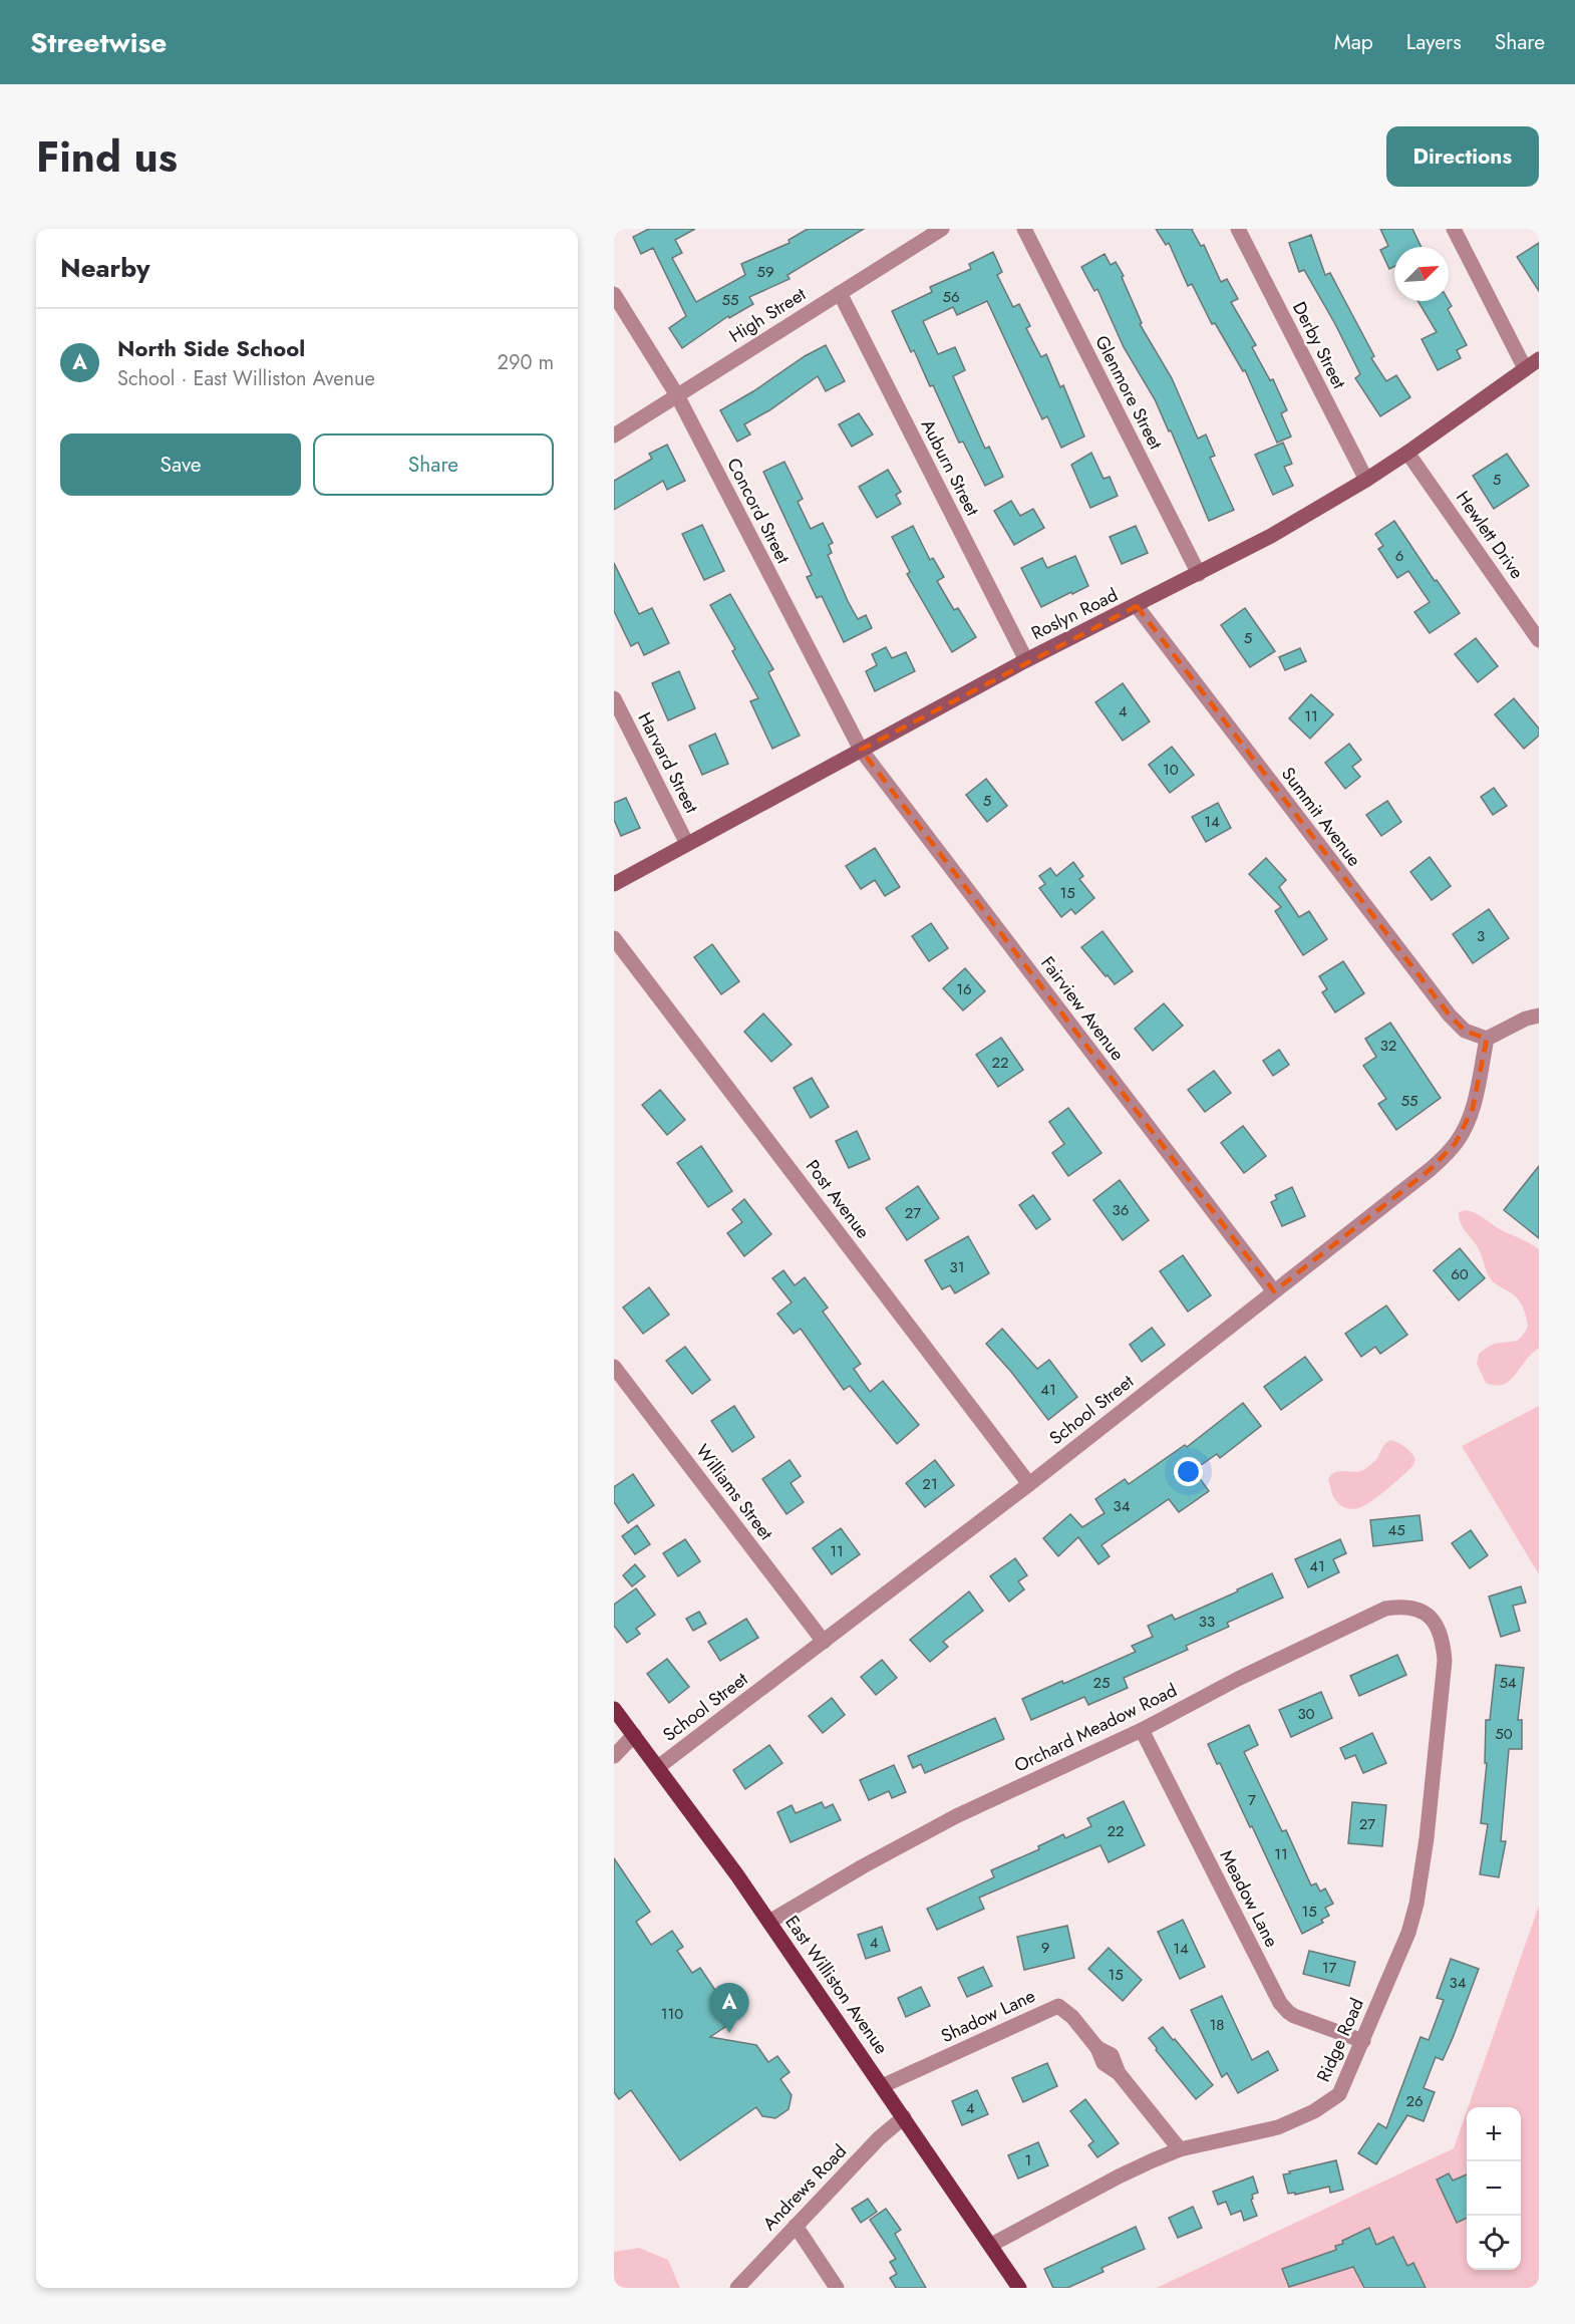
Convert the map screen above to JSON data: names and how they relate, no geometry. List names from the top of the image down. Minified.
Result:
{"streets":{"main road":["Roslyn Road","East Williston Avenue"],"street":["High Street","Derby Street","Glenmore Street","Auburn Street","Concord Street","Hewlett Drive","Harvard Street","Summit Avenue","Fairview Avenue","Post Avenue","School Street","Williams Street","Orchard Meadow Road","Meadow Lane","Shadow Lane","Ridge Road","Andrews Road"]},"crossings":[["High Street","Auburn Street"],["High Street","Concord Street"],["Derby Street","Roslyn Road"],["Glenmore Street","Roslyn Road"],["Auburn Street","Roslyn Road"],["Concord Street","Roslyn Road"],["Concord Street","Fairview Avenue"],["Hewlett Drive","Roslyn Road"],["Roslyn Road","Harvard Street"],["Roslyn Road","Summit Avenue"],["Roslyn Road","Fairview Avenue"],["Summit Avenue","School Street"],["Fairview Avenue","School Street"],["Post Avenue","School Street"],["School Street","Williams Street"],["School Street","East Williston Avenue"],["Orchard Meadow Road","Meadow Lane"],["Orchard Meadow Road","East Williston Avenue"],["Orchard Meadow Road","Ridge Road"],["Meadow Lane","Ridge Road"],["East Williston Avenue","Shadow Lane"],["East Williston Avenue","Ridge Road"],["East Williston Avenue","Andrews Road"],["Shadow Lane","Ridge Road"]],"house_numbers":["59","56","55","5","6","5","4","11","10","5","14","15","3","16","32","22","55","36","27","31","60","41","21","34","45","11","41","33","25","54","30","50","7","27","22","11","15","4","9","14","17","15","34","110","18","26","4","1"],"north":"top right","page":{"header":"Streetwise","nav":["Map","Layers","Share"],"title":"Find us","buttons":["Directions",["Save","Share"]],"heading":"Nearby","list":[{"mark":"A","name":"North Side School","note":"School · East Williston Avenue","value":"290 m"}],"pins":"A","map_buttons":["+","−"]}}
